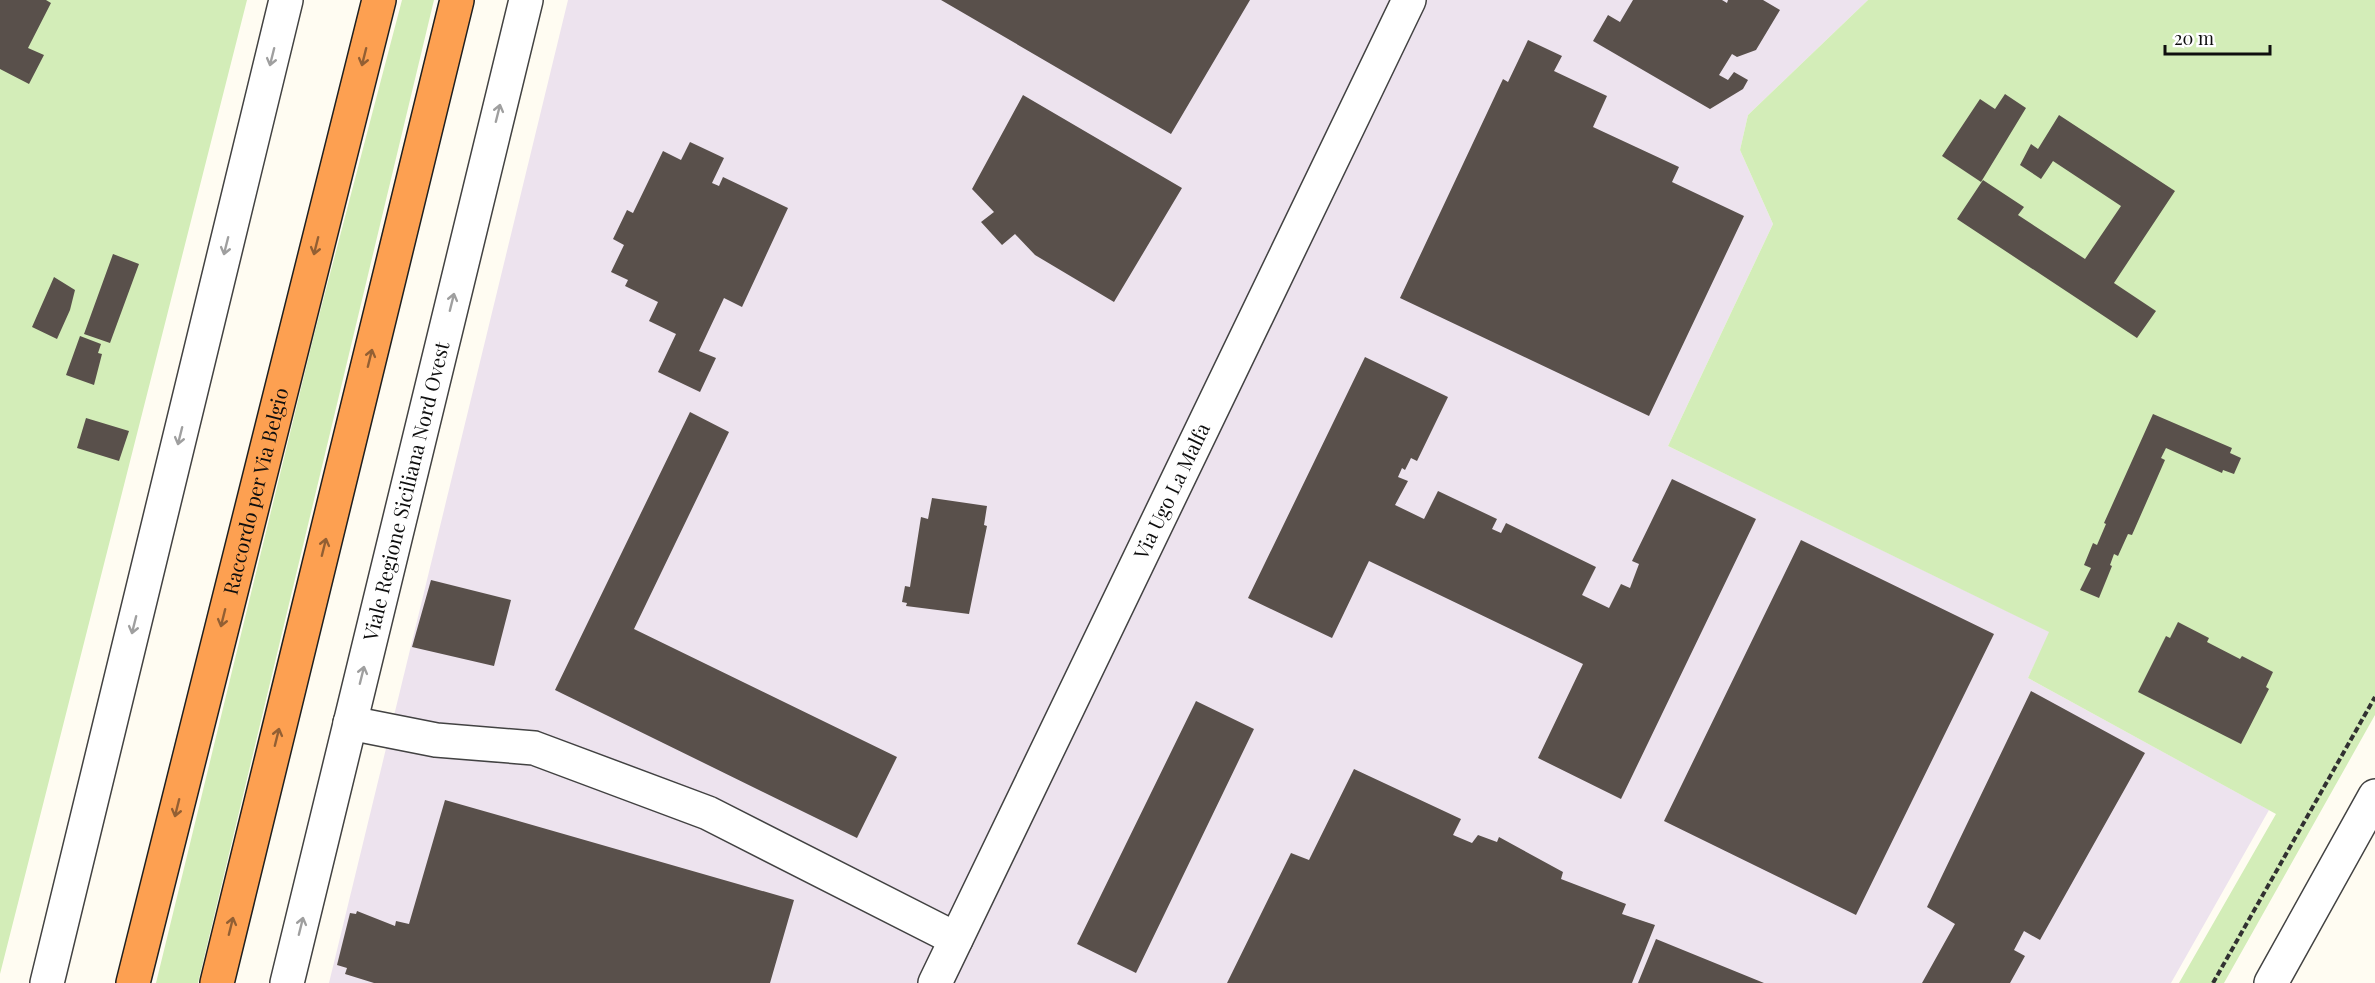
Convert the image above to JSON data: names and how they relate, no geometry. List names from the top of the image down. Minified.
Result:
{"streets":{"highway":["Raccordo per Via Belgio"],"street":["Viale Regione Siciliana Nord Ovest","Via Ugo La Malfa"]},"scale_bar":"20 m"}
